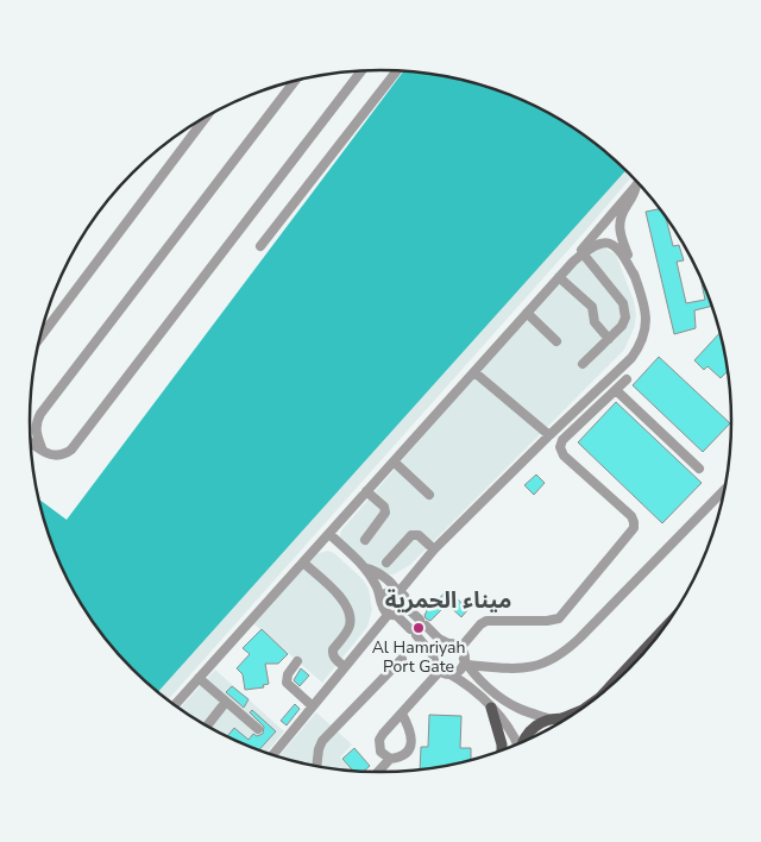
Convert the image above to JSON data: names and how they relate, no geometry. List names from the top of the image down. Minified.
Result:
{"districts":["ميناء الحمرية"],"places":["Al Hamriyah Port Gate"]}
